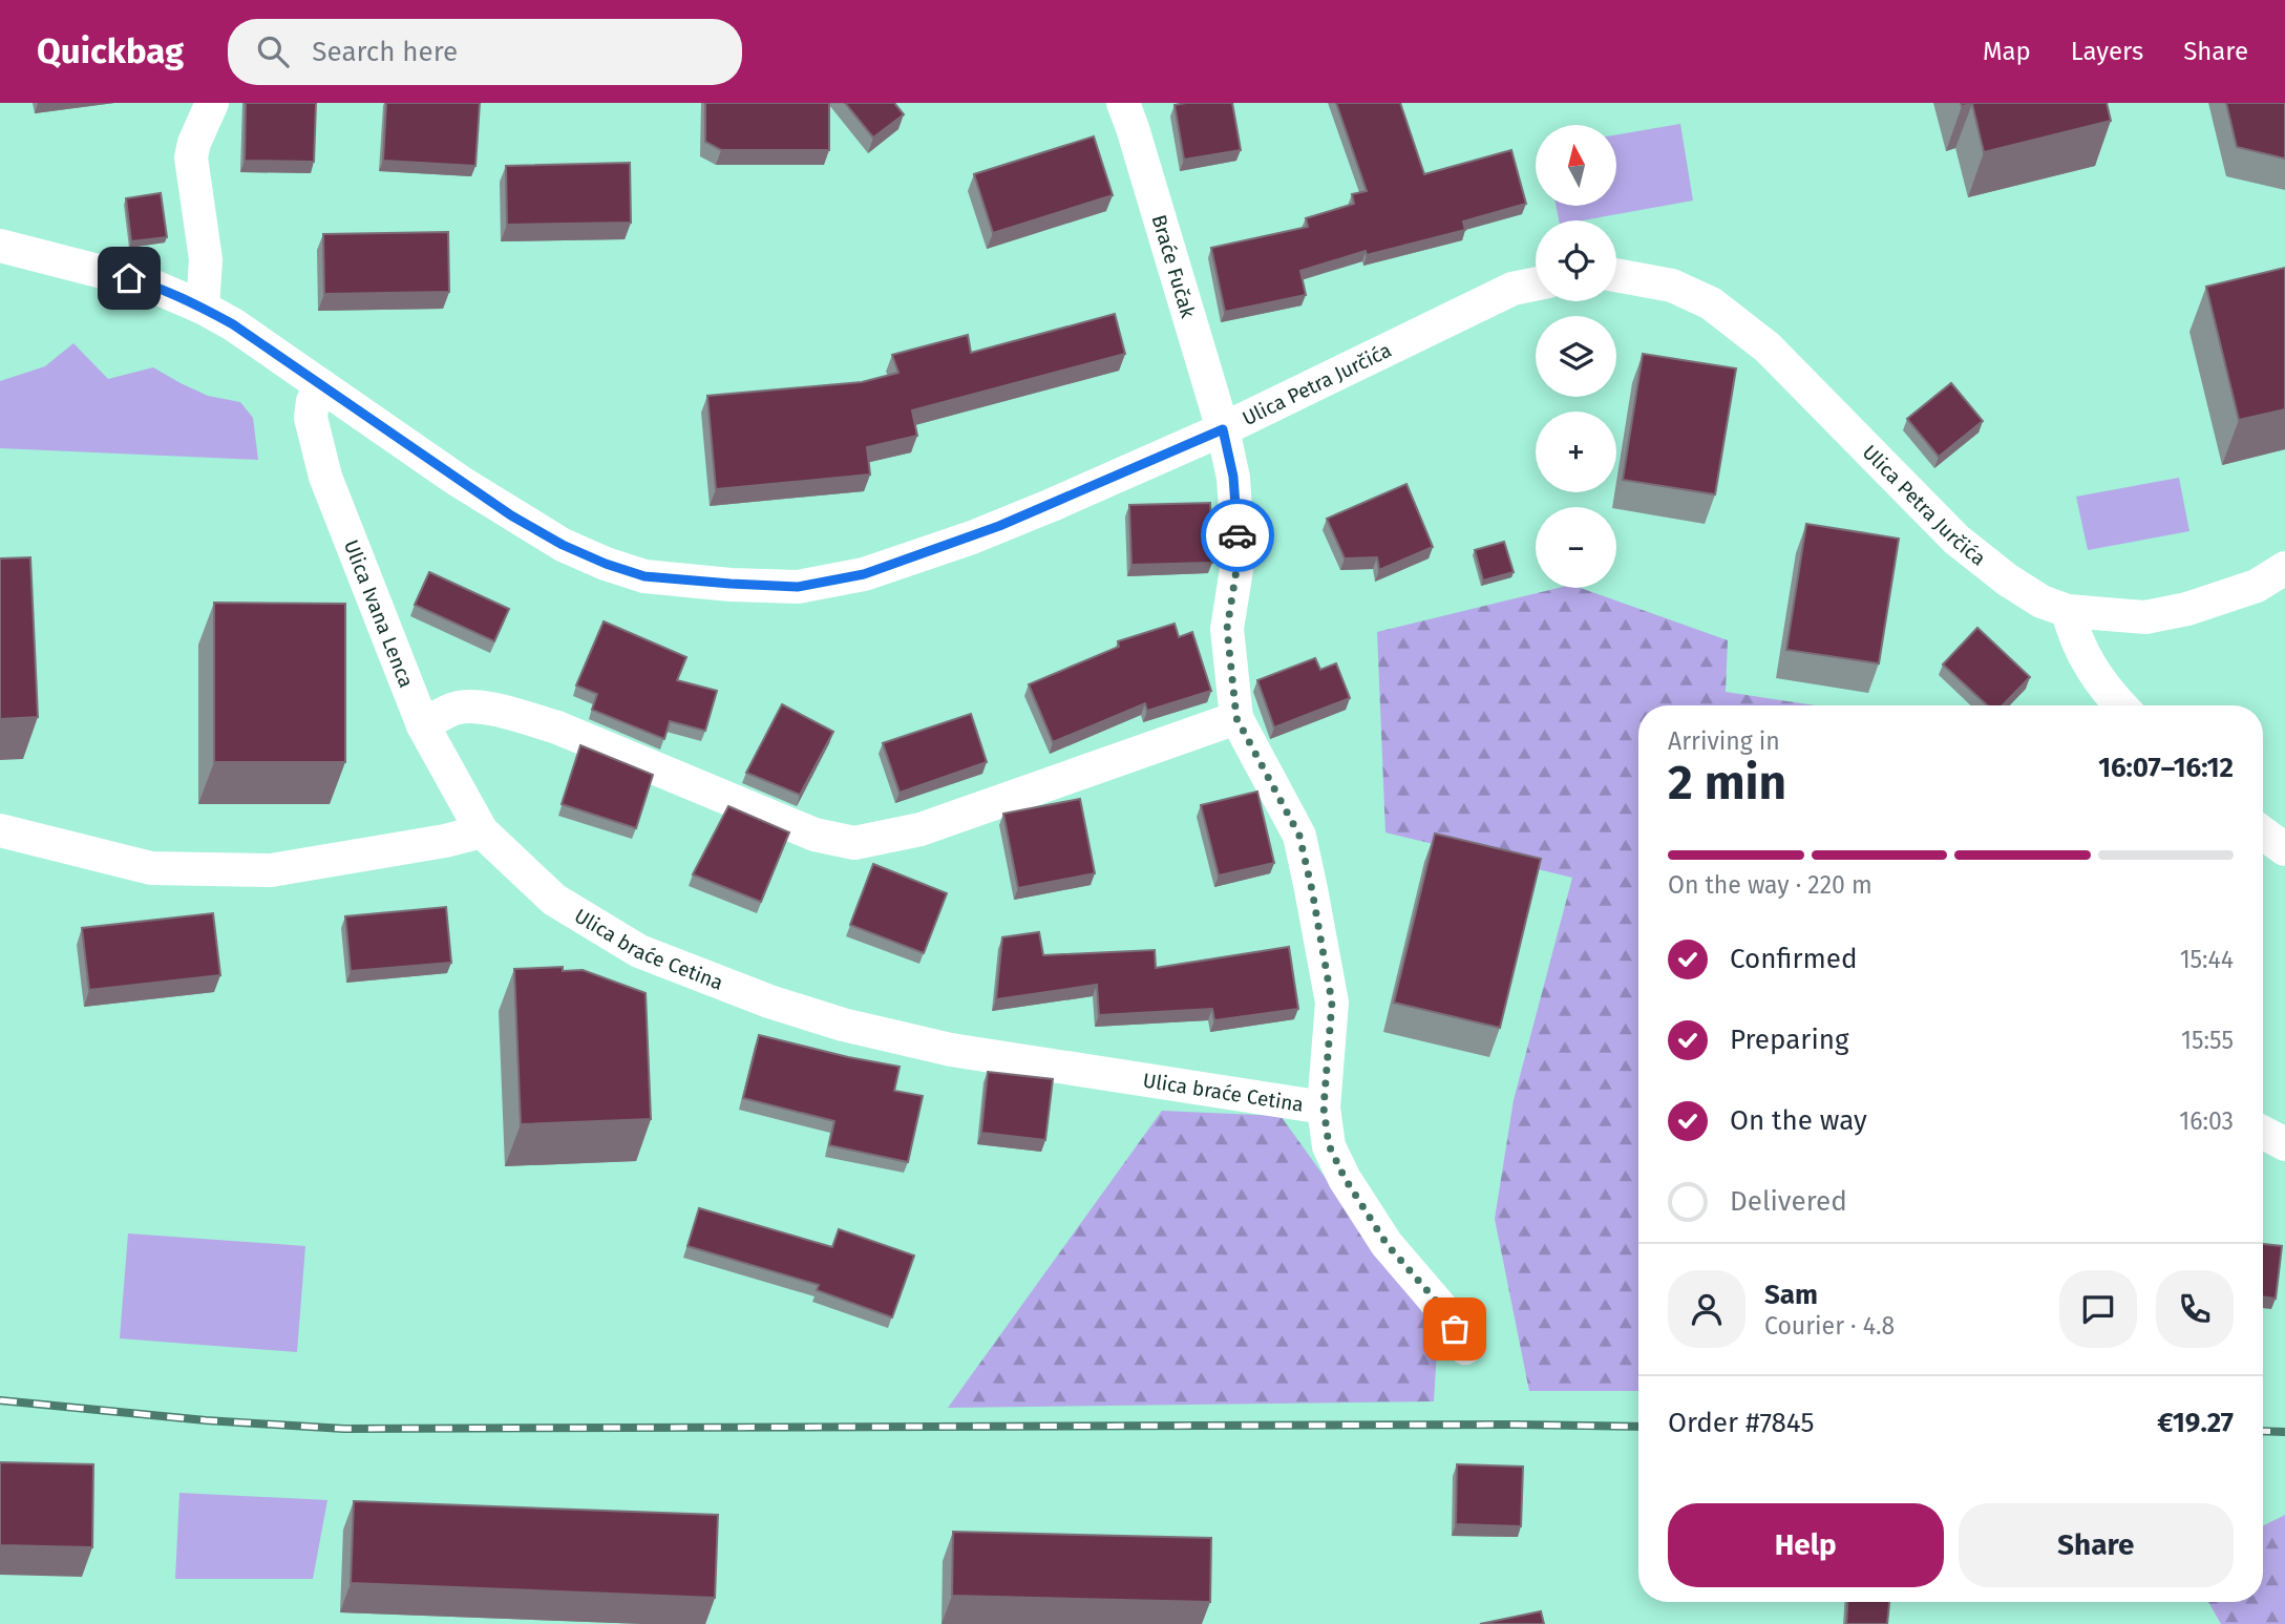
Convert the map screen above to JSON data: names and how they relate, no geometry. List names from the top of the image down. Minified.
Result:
{"streets":{"street":["Braće Fučak","Ulica Petra Jurčića","Ulica Ivana Lenca","Ulica braće Cetina"]},"crossings":[["Braće Fučak","Ulica Petra Jurčića"],["Ulica Petra Jurčića","Ulica Ivana Lenca"],["Ulica Ivana Lenca","Ulica braće Cetina"]],"north":"top","page":{"header":"Quickbag","search":"Search here","nav":["Map","Layers","Share"],"map_buttons":["+","−"],"heading":["2 min","Arriving in","16:07–16:12"],"panel":["Sam","Courier · 4.8","Order #7845","€19.27"],"bar":"On the way · 220 m","list":[["Confirmed","15:44"],["Preparing","15:55"],["On the way","16:03"],"Delivered"],"buttons":["Help","Share"]}}
